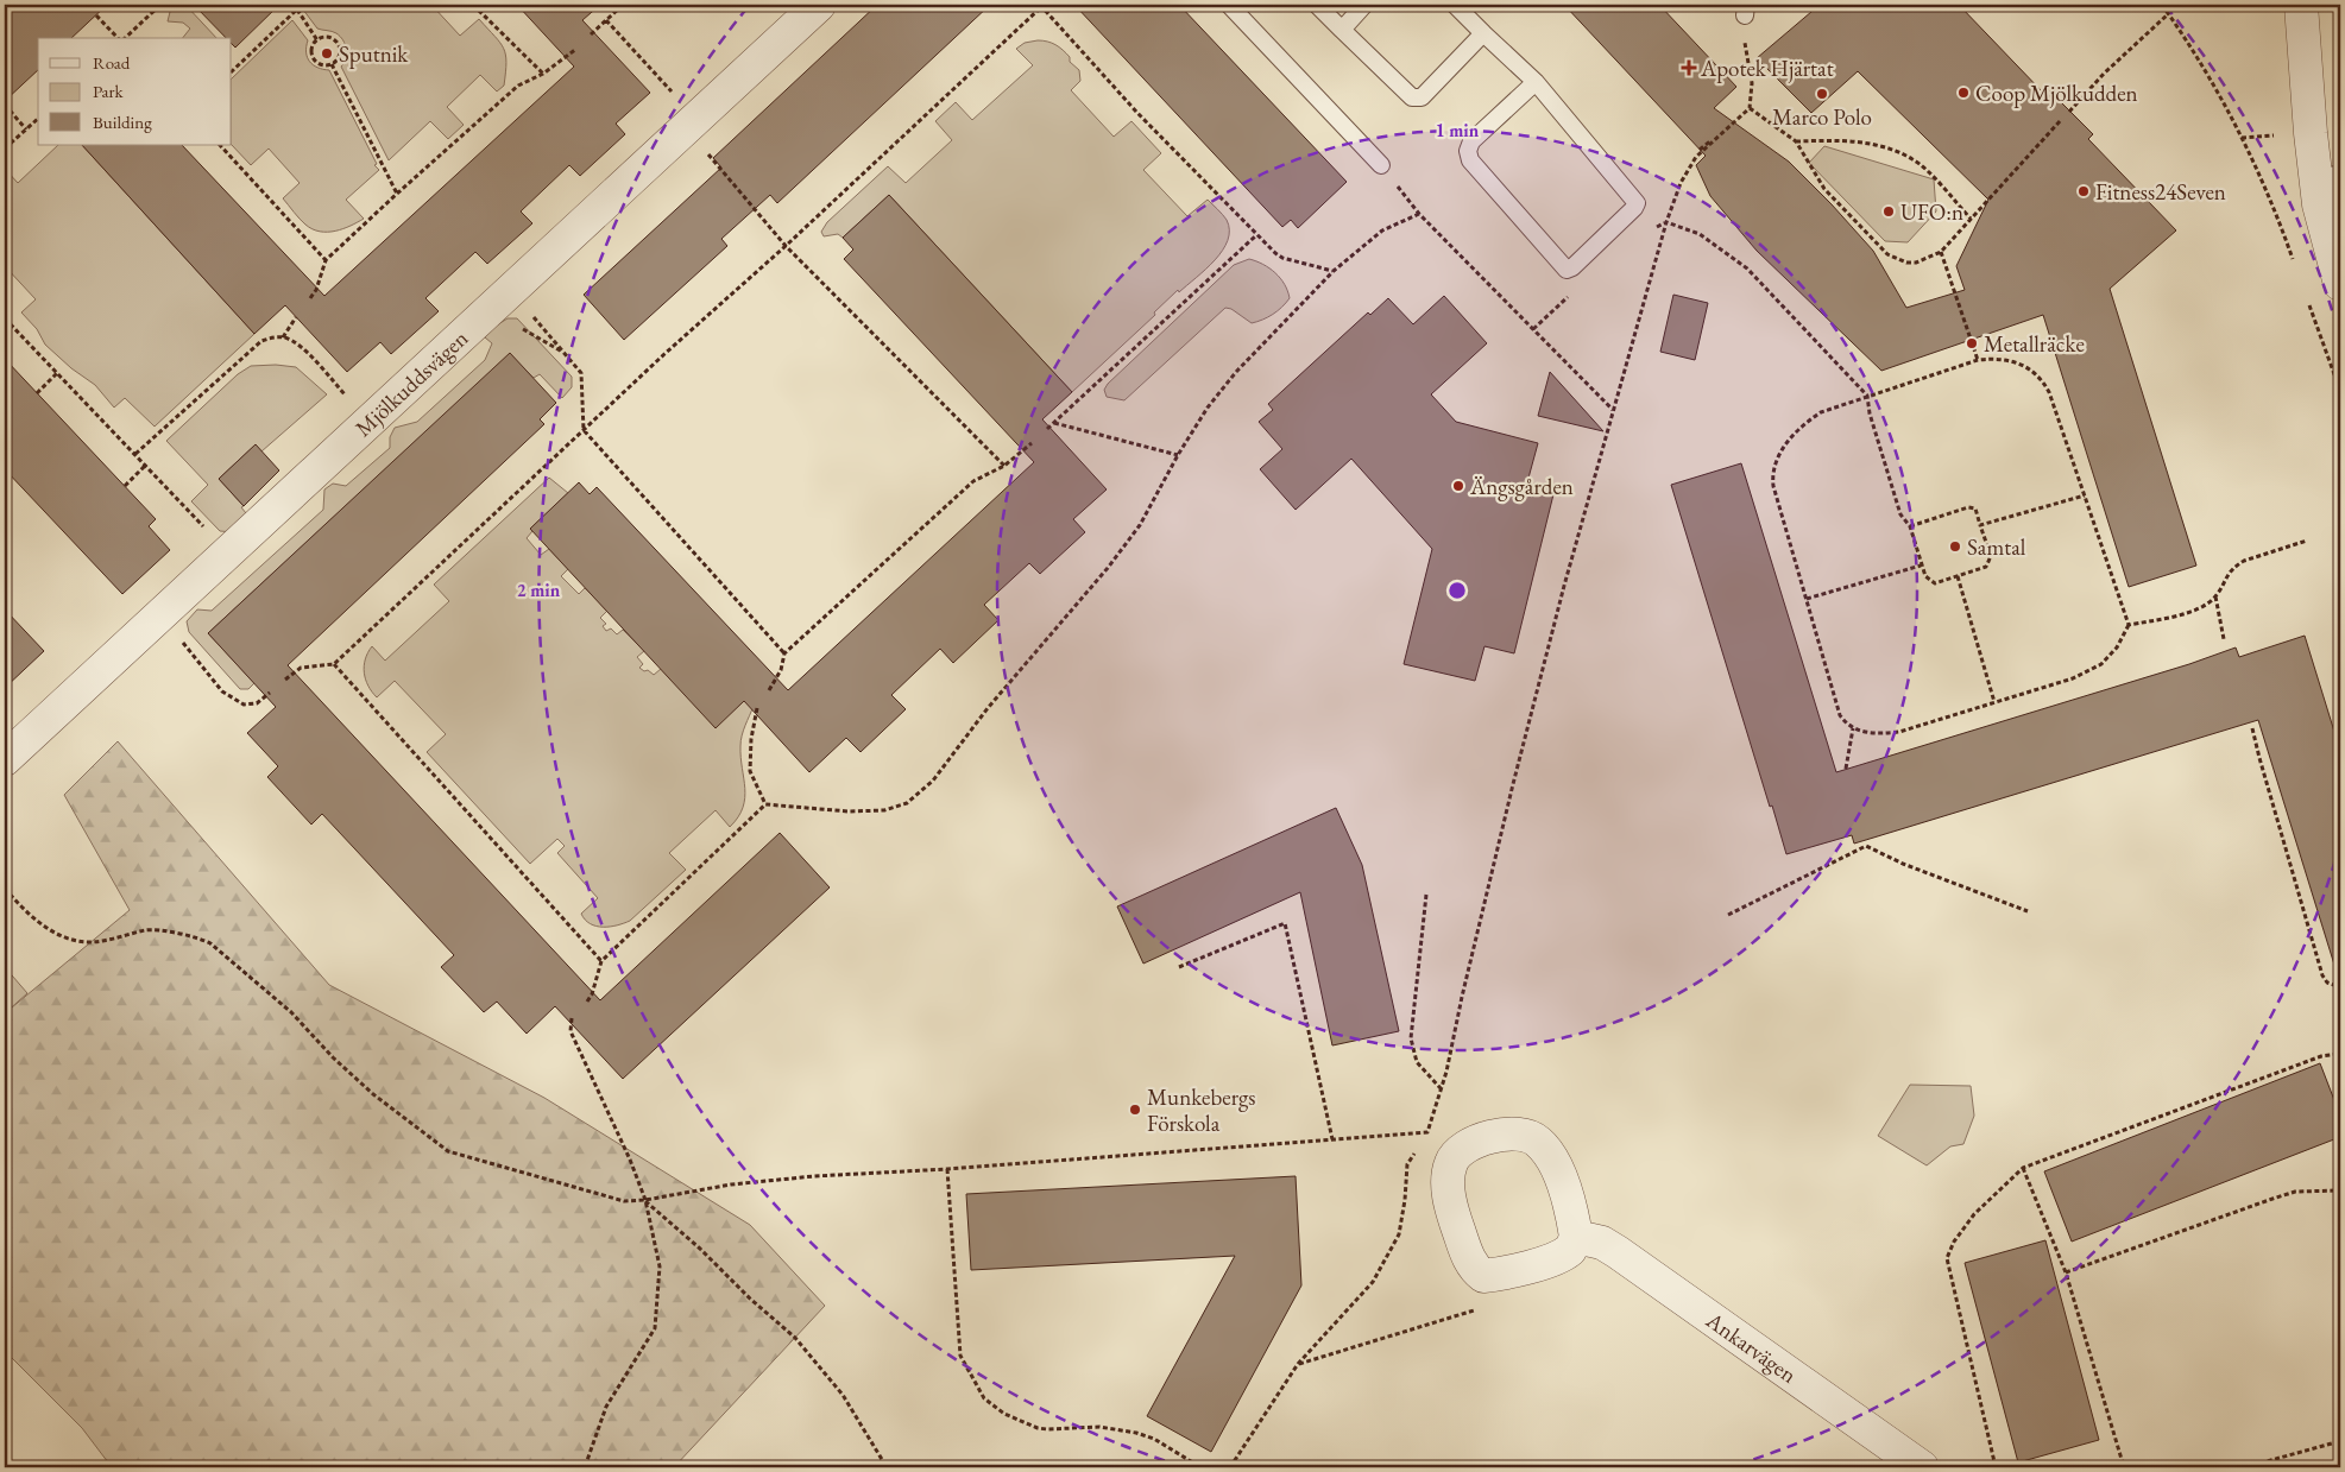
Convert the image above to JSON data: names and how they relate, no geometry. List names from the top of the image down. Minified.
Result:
{"streets":{"street":["Mjölkuddsvägen","Ankarvägen"]},"places":{"other":["Sputnik","Coop Mjölkudden","Marco Polo","Fitness24Seven","UFO:n","Metallräcke","Ängsgården","Samtal","Munkebergs Förskola"],"health":["Apotek Hjärtat"]},"legend":["Road","Park","Building"],"rings":["1 min","2 min"]}
